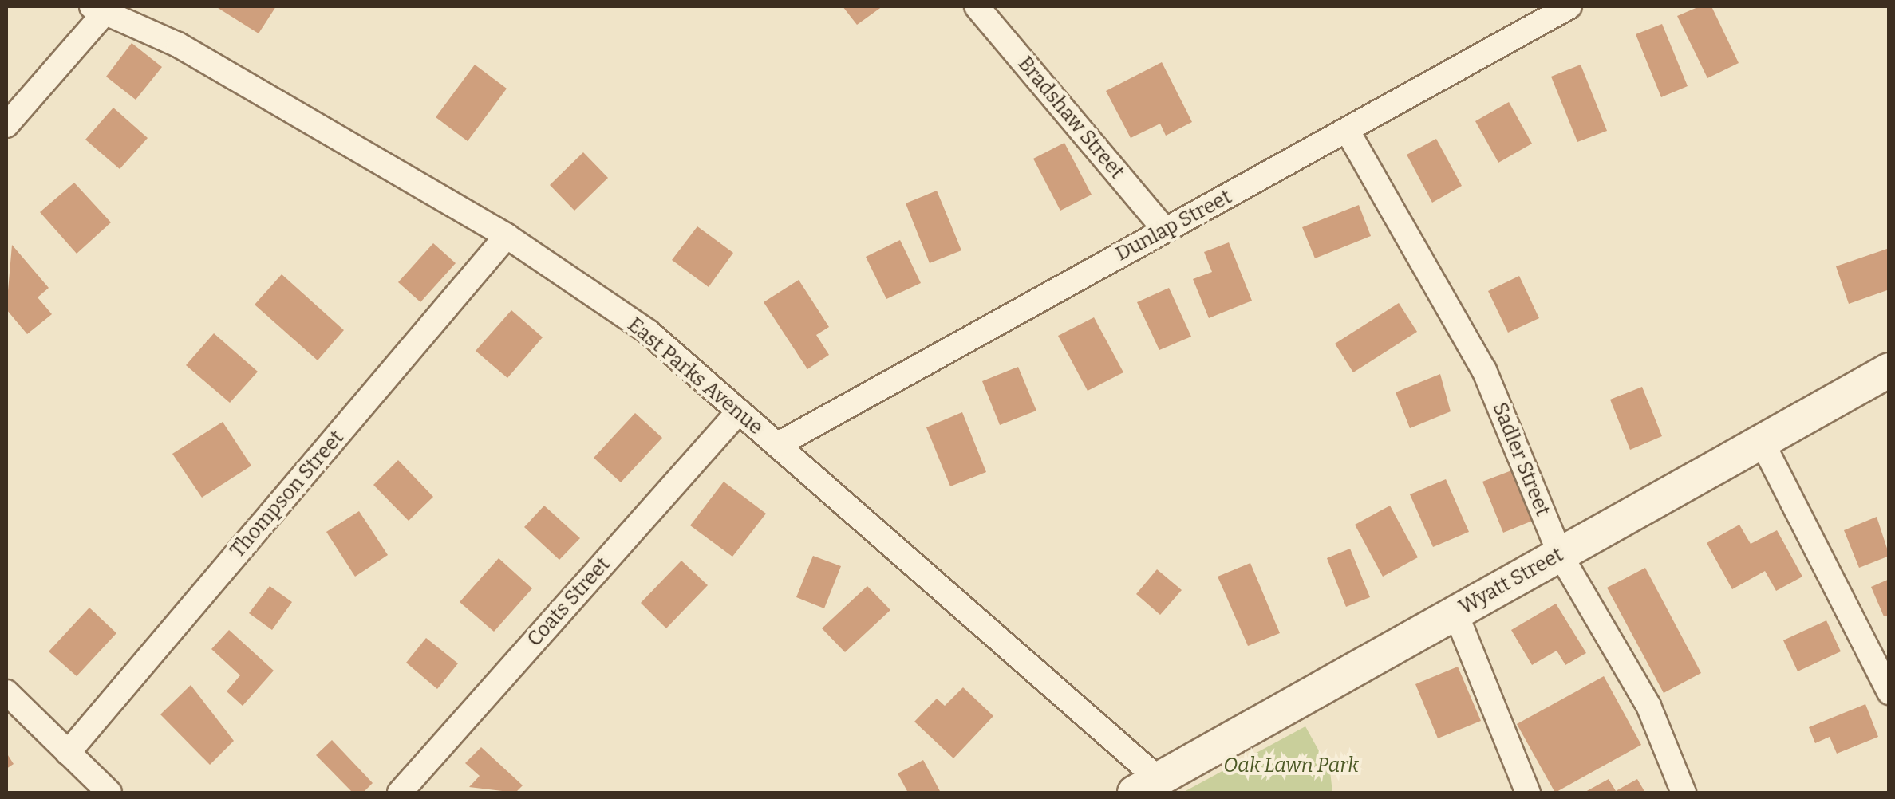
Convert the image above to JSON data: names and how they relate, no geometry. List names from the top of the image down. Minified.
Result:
{"streets":{"street":["Bradshaw Street","Dunlap Street","East Parks Avenue","Sadler Street","Thompson Street","Wyatt Street","Coats Street"]},"crossings":[["Bradshaw Street","Dunlap Street"],["Dunlap Street","East Parks Avenue"],["Dunlap Street","Sadler Street"],["East Parks Avenue","Thompson Street"],["East Parks Avenue","Wyatt Street"],["East Parks Avenue","Coats Street"],["Sadler Street","Wyatt Street"]],"parks":["Oak Lawn Park"]}
